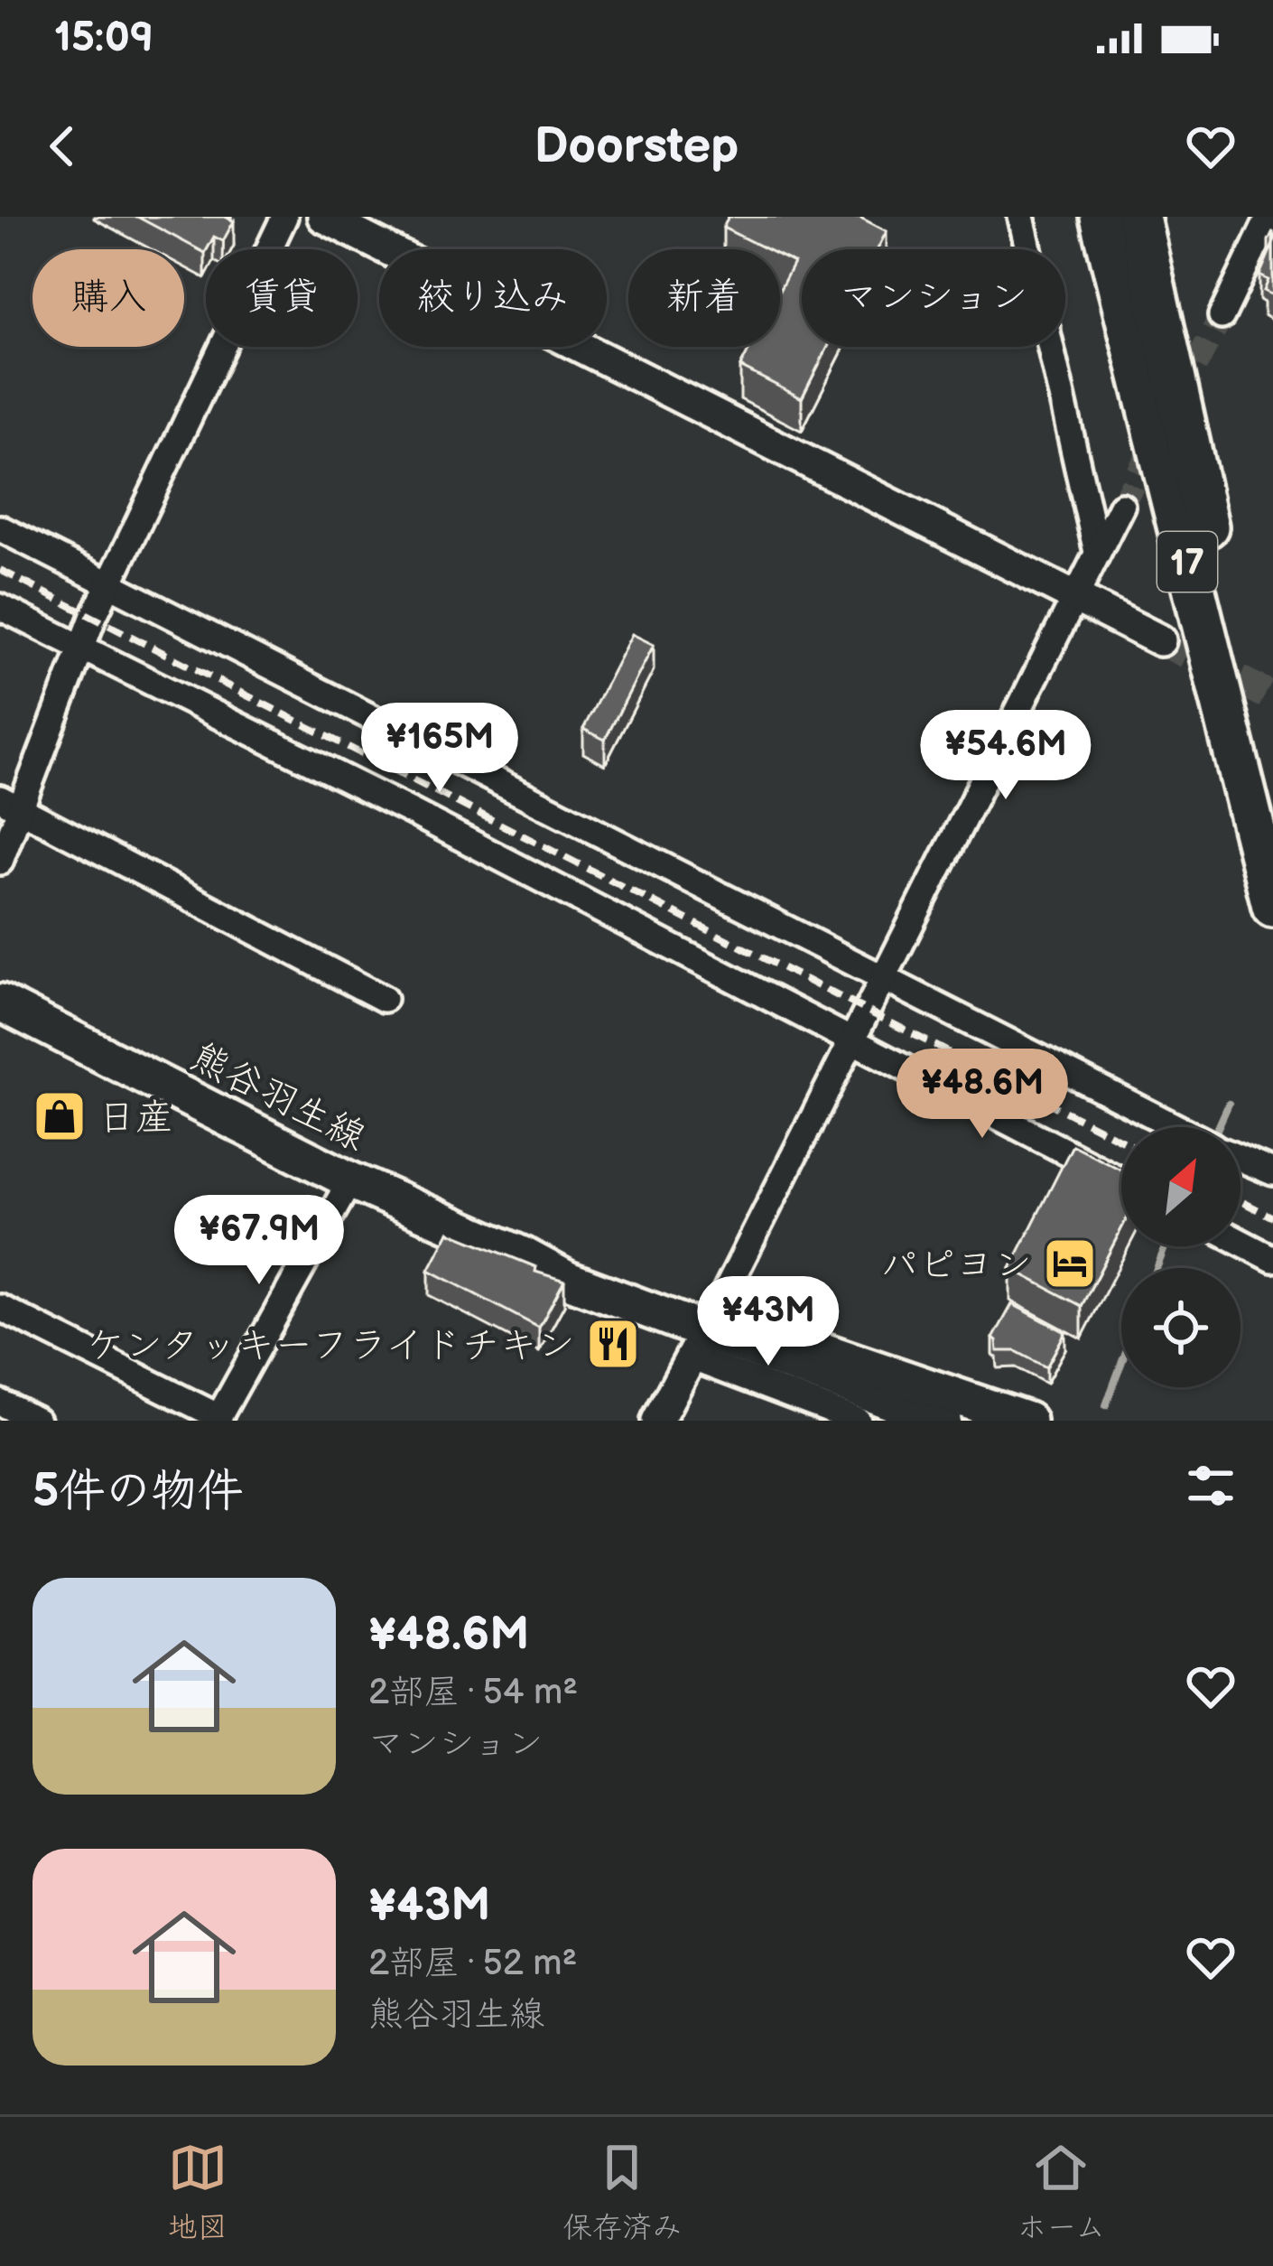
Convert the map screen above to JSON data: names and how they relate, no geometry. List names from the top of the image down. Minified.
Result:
{"streets":{"highway":["17"],"main road":["熊谷羽生線"]},"places":{"shop":["日産"],"hotel":["パピヨン"],"restaurant":["ケンタッキーフライドチキン"]},"north":"top right","page":{"status":"15:09","header":"Doorstep","chip":["購入","賃貸","絞り込み","新着","マンション"],"price":["¥165M","¥54.6M","¥48.6M","¥67.9M","¥43M"],"heading":"5件の物件","list":[{"name":"¥48.6M","note":"2部屋 · 54 m² · マンション"},{"name":"¥43M","note":"2部屋 · 52 m² · 熊谷羽生線"}],"tabs":["地図","保存済み","ホーム"]}}
